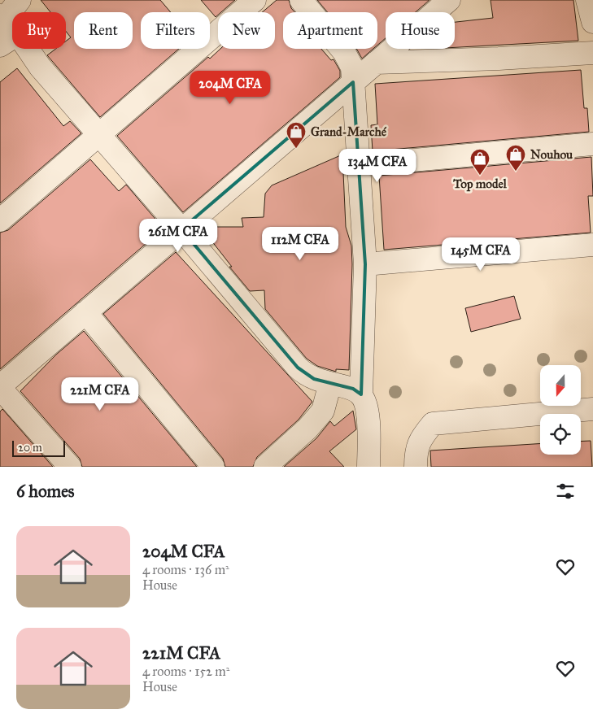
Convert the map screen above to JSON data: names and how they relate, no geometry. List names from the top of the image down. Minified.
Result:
{"places":{"shop":["Grand-Marché","Nouhou","Top model"]},"scale_bar":"20 m","north":"bottom","page":{"chip":["Buy","Rent","Filters","New","Apartment","House"],"price":["204M CFA","134M CFA","261M CFA","112M CFA","145M CFA","221M CFA"],"scale":"20 m","heading":"6 homes","list":[{"name":"204M CFA","note":"4 rooms · 136 m² · House"},{"name":"221M CFA","note":"4 rooms · 152 m² · House"}]}}
